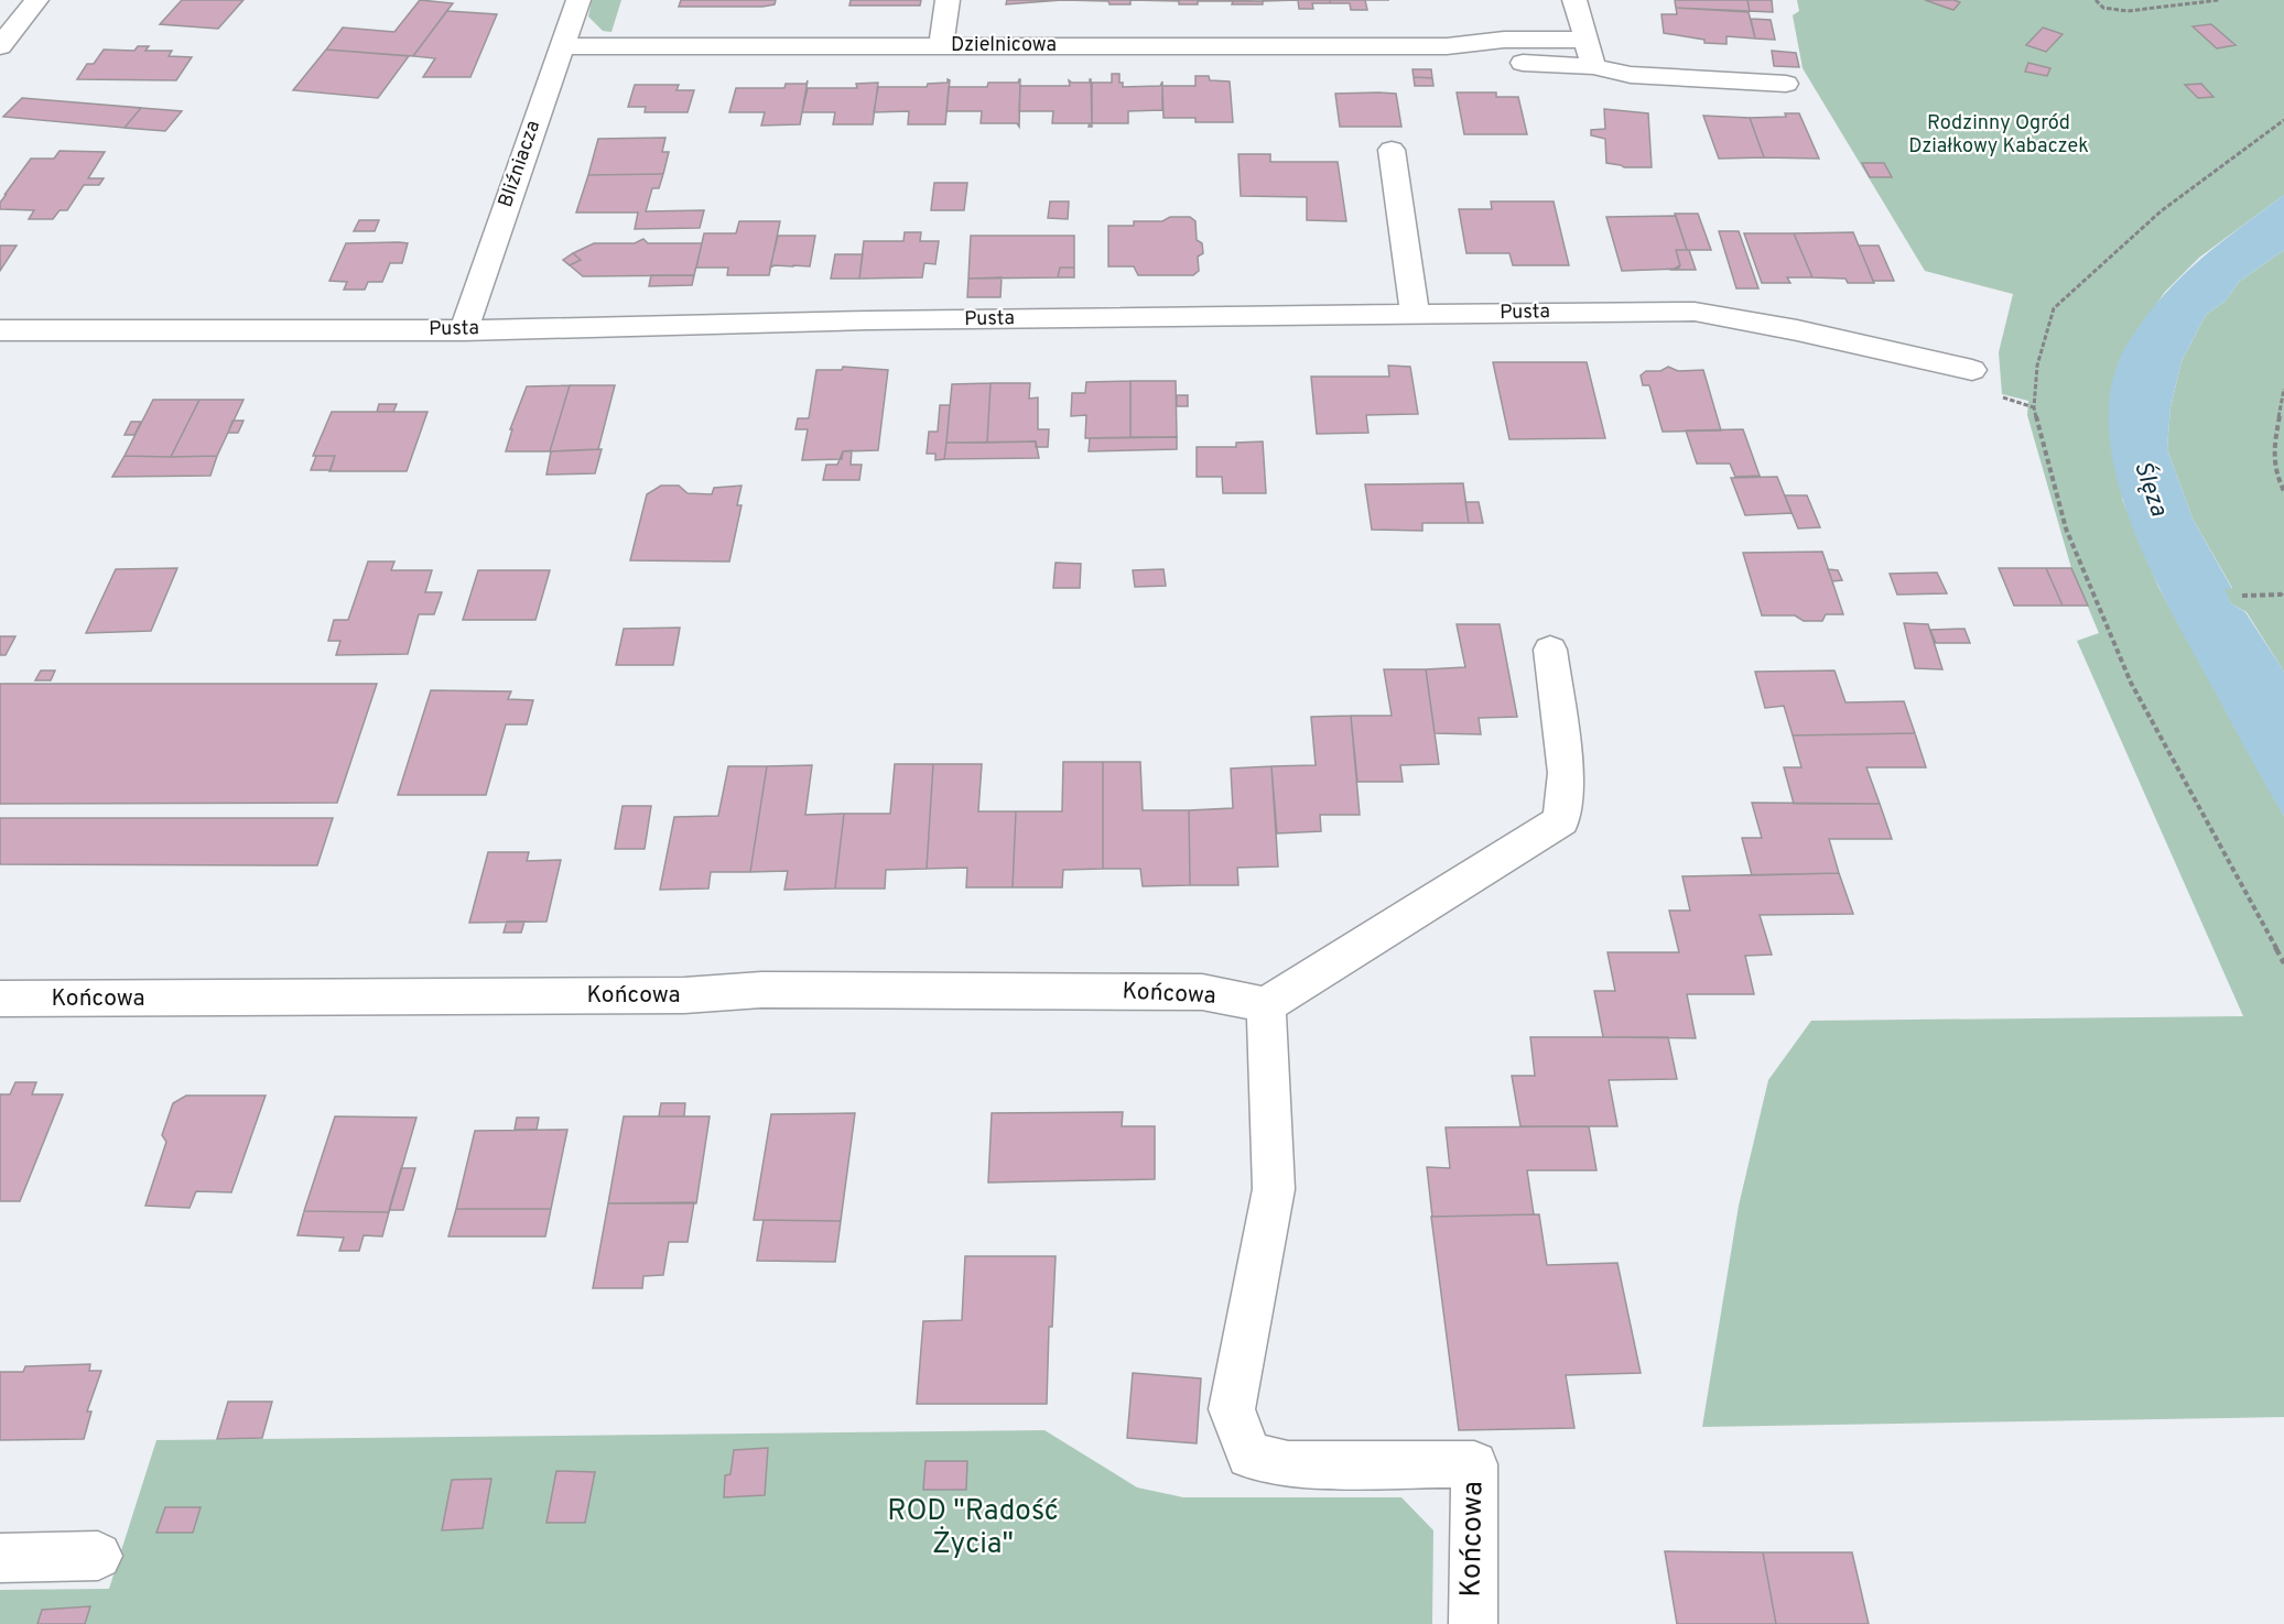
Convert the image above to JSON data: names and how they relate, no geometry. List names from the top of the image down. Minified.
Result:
{"streets":{"street":["Dzielnicowa","Bliźniacza","Pusta","Końcowa"]},"crossings":[["Dzielnicowa","Bliźniacza"],["Bliźniacza","Pusta"]],"water":["Ślęza"],"parks":["Rodzinny Ogród Działkowy Kabaczek","ROD \"Radość Życia\""]}
